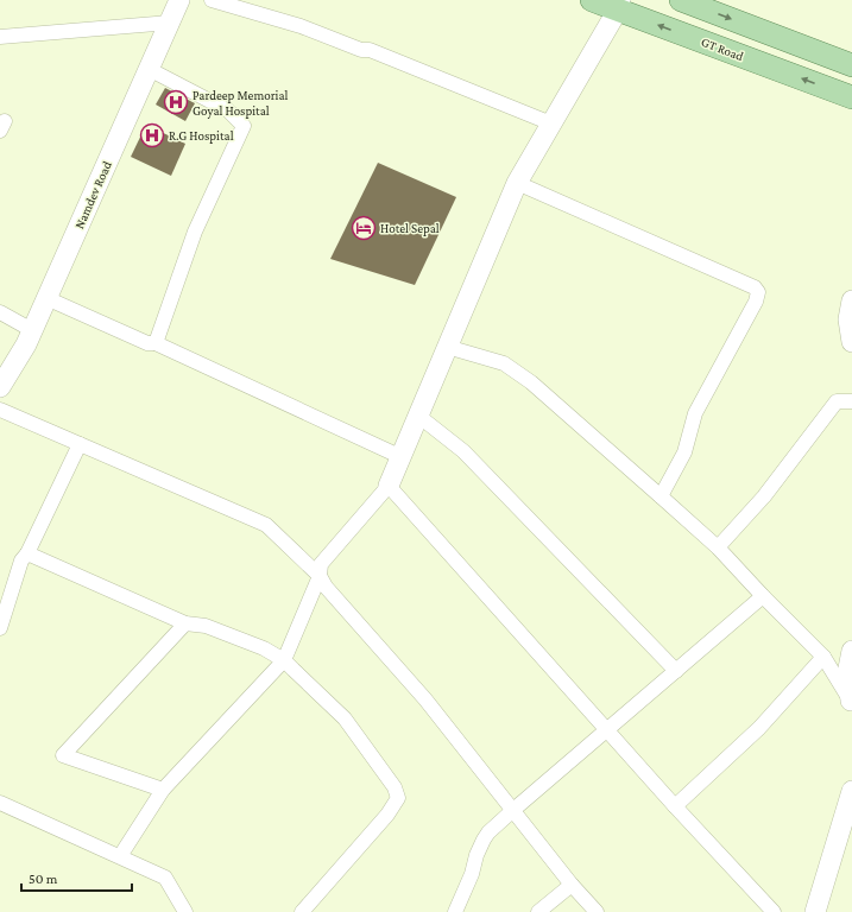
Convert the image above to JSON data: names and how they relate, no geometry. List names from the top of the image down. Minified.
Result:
{"streets":{"main road":["GT Road"],"street":["Namdev Road"]},"places":{"hospital":["Pardeep Memorial Goyal Hospital","R.G Hospital"],"hotel":["Hotel Sepal"]},"scale_bar":"50 m"}
